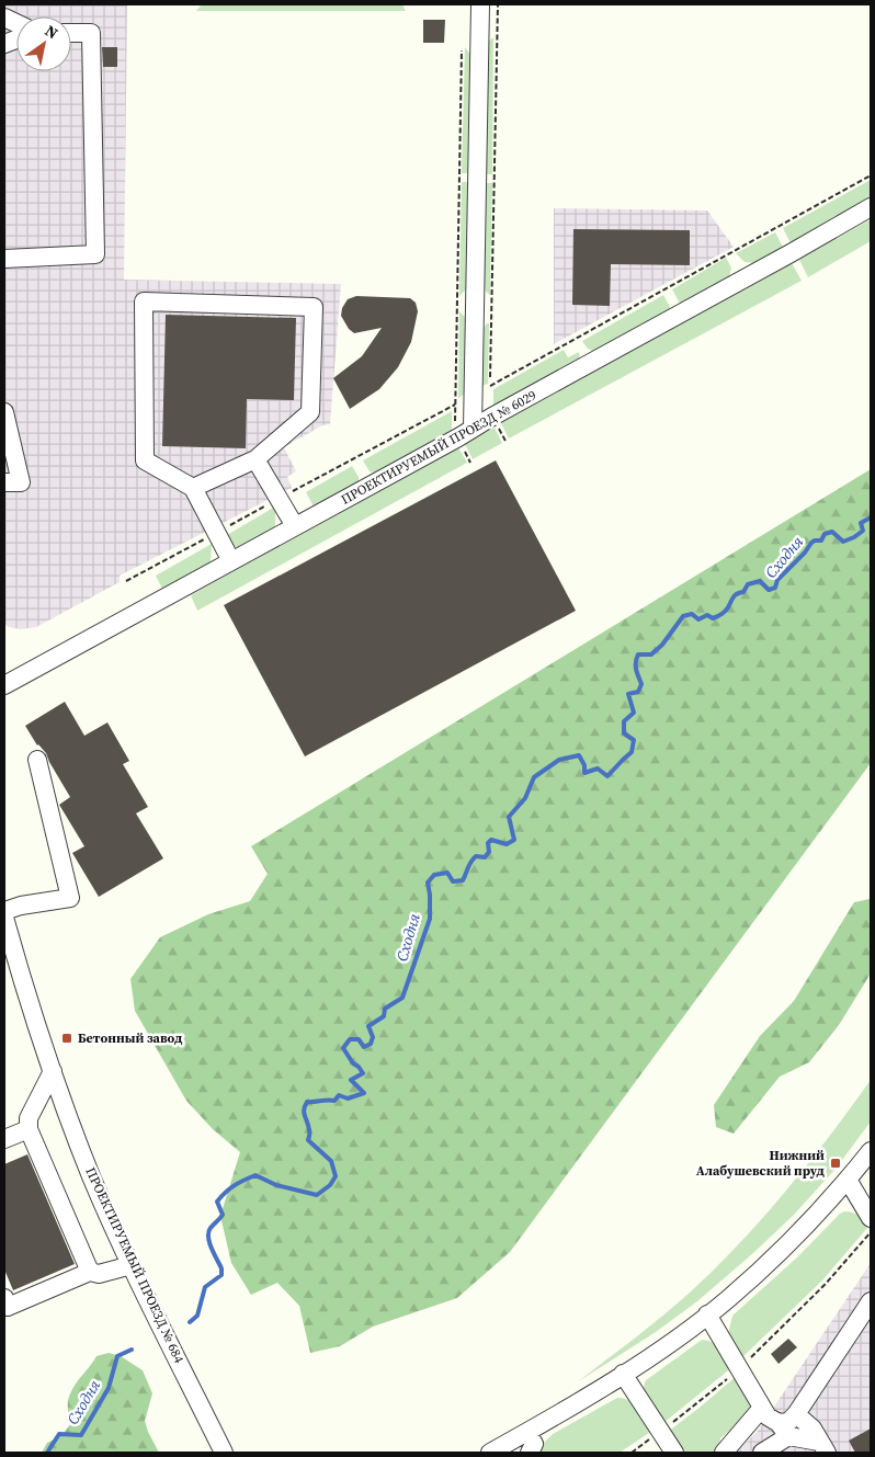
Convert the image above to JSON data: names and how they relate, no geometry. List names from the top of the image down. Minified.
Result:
{"streets":{"street":["ПРОЕКТИРУЕМЫЙ ПРОЕЗД № 6029","ПРОЕКТИРУЕМЫЙ ПРОЕЗД № 684"]},"water":["Сходня"],"places":{"transit":["Бетонный завод","Нижний Алабушевский пруд"]},"north":"top right"}
